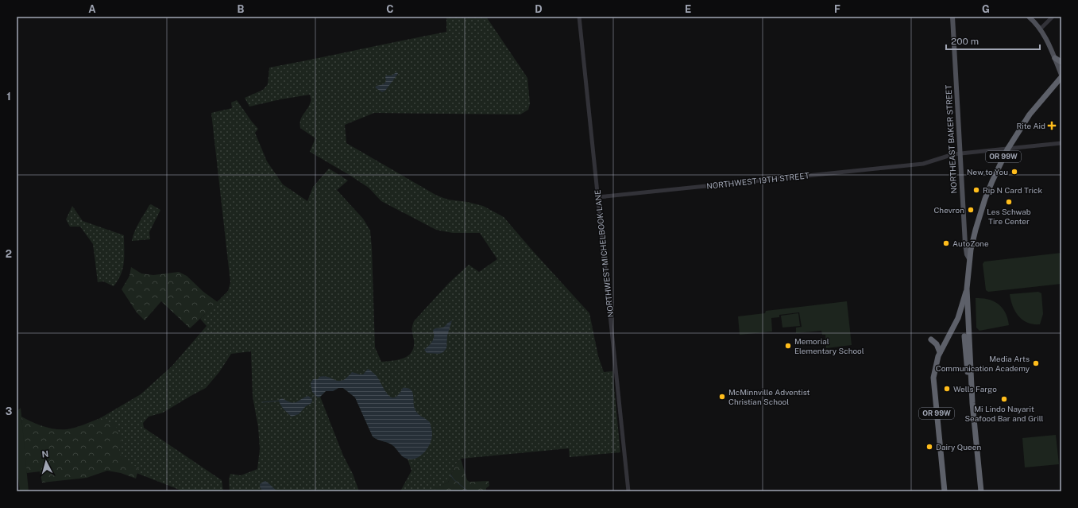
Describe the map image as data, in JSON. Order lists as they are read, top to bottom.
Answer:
{
  "streets": {
    "highway": ["OR 99W"],
    "main road": ["NORTHEAST BAKER STREET"],
    "street": ["NORTHWEST 19TH STREET", "NORTHWEST MICHELBOOK LANE"]
  },
  "crossings": [
    ["NORTHEAST BAKER STREET", "OR 99W"],
    ["NORTHEAST BAKER STREET", "NORTHWEST 19TH STREET"],
    ["OR 99W", "NORTHWEST 19TH STREET"],
    ["NORTHWEST 19TH STREET", "NORTHWEST MICHELBOOK LANE"]
  ],
  "places": {
    "health": ["Rite Aid"],
    "other": [
      "New to You",
      "Rip N Card Trick",
      "Les Schwab Tire Center",
      "Chevron",
      "AutoZone",
      "Memorial Elementary School",
      "Media Arts Communication Academy",
      "Wells Fargo",
      "McMinnville Adventist Christian School",
      "Mi Lindo Nayarit Seafood Bar and Grill",
      "Dairy Queen"
    ]
  },
  "scale_bar": "200 m",
  "north": "top",
  "grid": {
    "columns": [
      "A",
      "B",
      "C",
      "D",
      "E",
      "F",
      "G"
    ],
    "rows": ["1", "2", "3"]
  }
}
